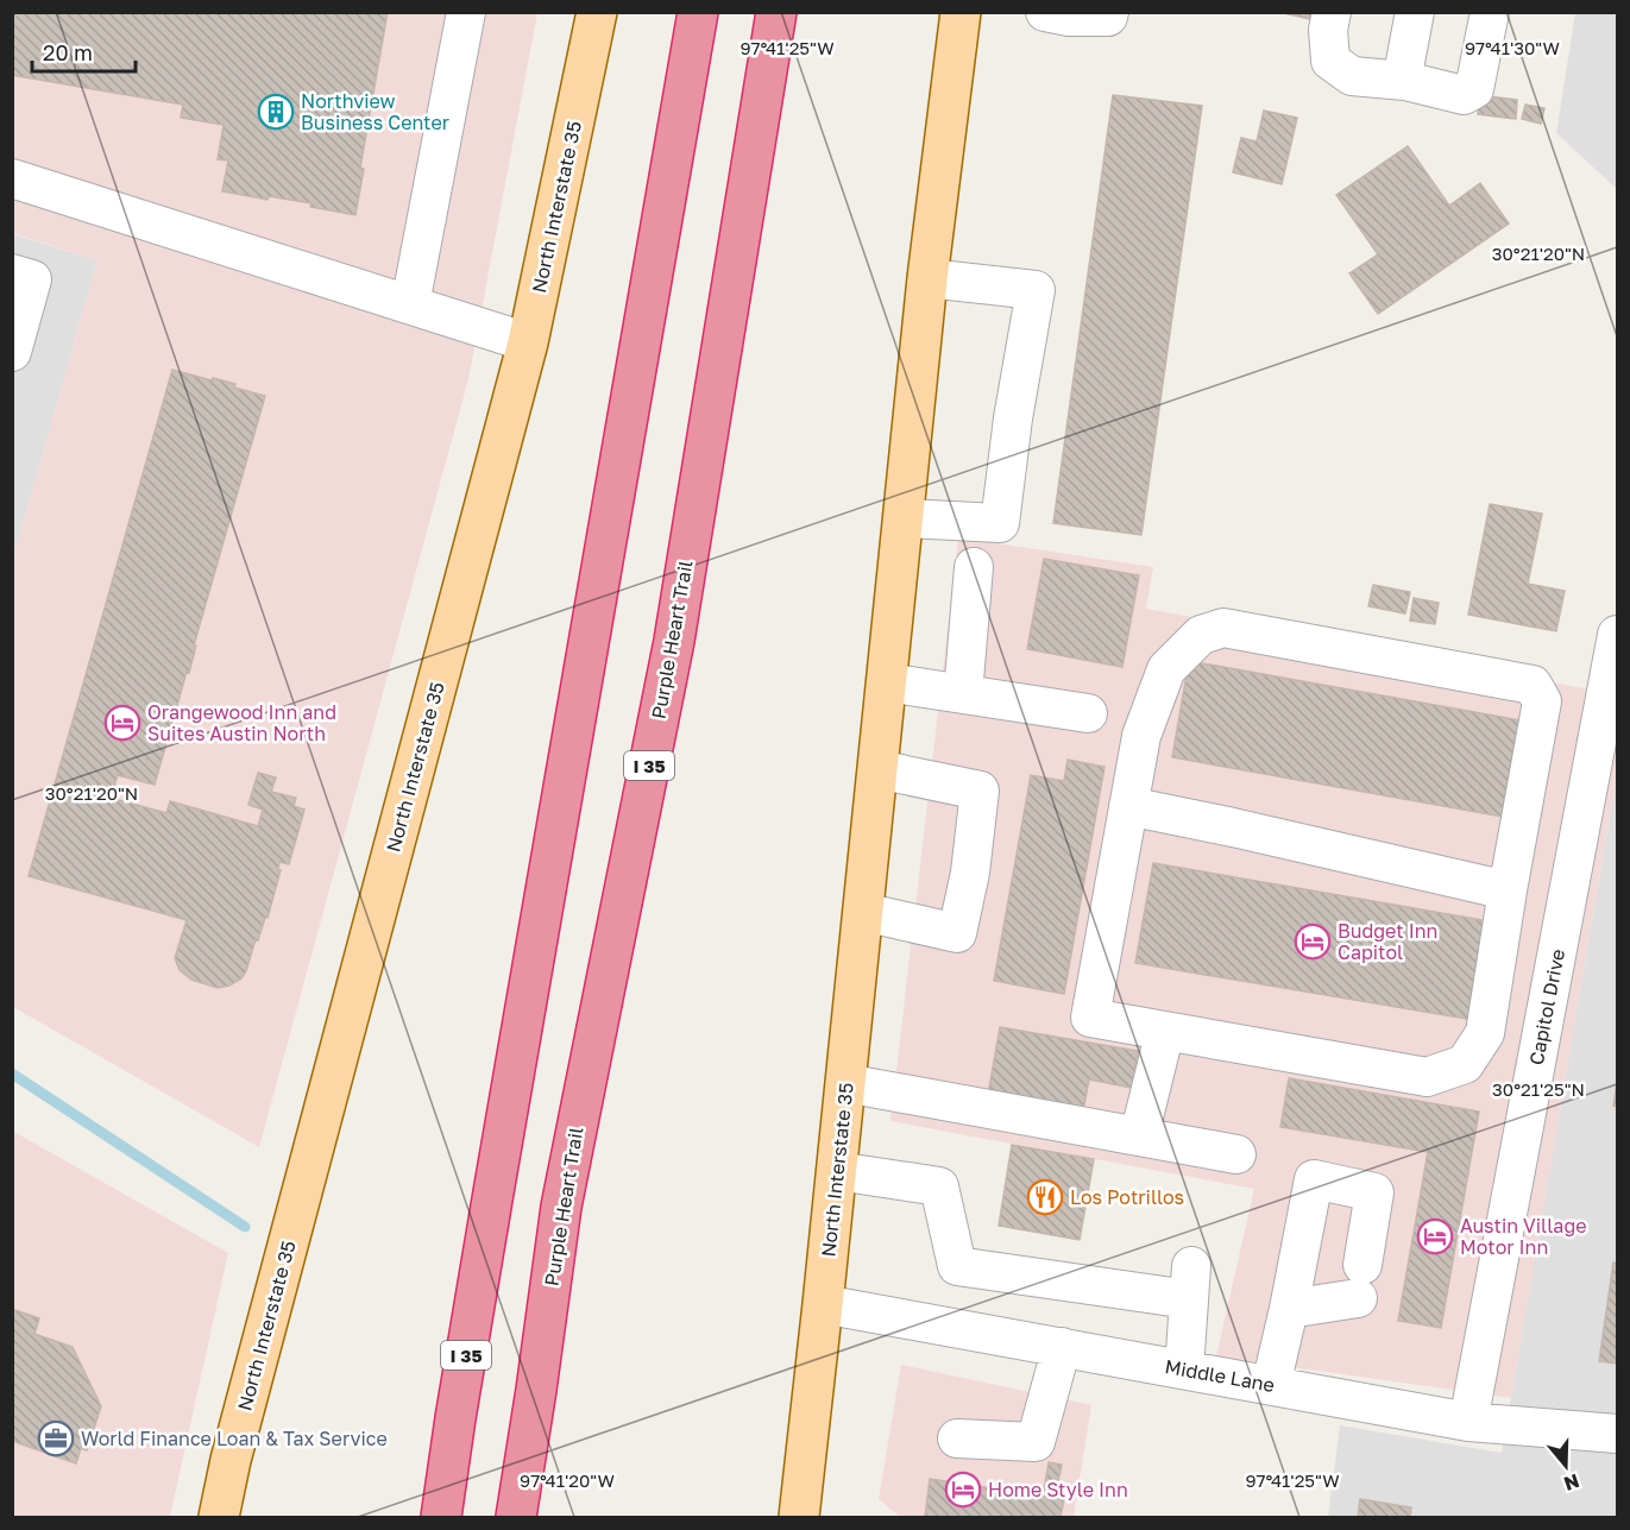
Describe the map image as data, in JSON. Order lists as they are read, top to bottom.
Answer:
{
  "streets": {
    "highway": ["Purple Heart Trail", "I 35"],
    "main road": ["North Interstate 35"],
    "street": ["Capitol Drive", "Middle Lane"]
  },
  "crossings": [
    ["North Interstate 35", "Middle Lane"],
    ["Capitol Drive", "Middle Lane"]
  ],
  "places": {
    "building": ["Northview Business Center"],
    "hotel": [
      "Orangewood Inn and Suites Austin North",
      "Budget Inn Capitol",
      "Austin Village Motor Inn",
      "Home Style Inn"
    ],
    "restaurant": ["Los Potrillos"],
    "office": ["World Finance Loan & Tax Service"]
  },
  "scale_bar": "20 m",
  "north": "bottom",
  "coordinates": [
    "97°41'25\"W",
    "97°41'30\"W",
    "30°21'20\"N",
    "30°21'25\"N",
    "97°41'20\"W"
  ]
}
